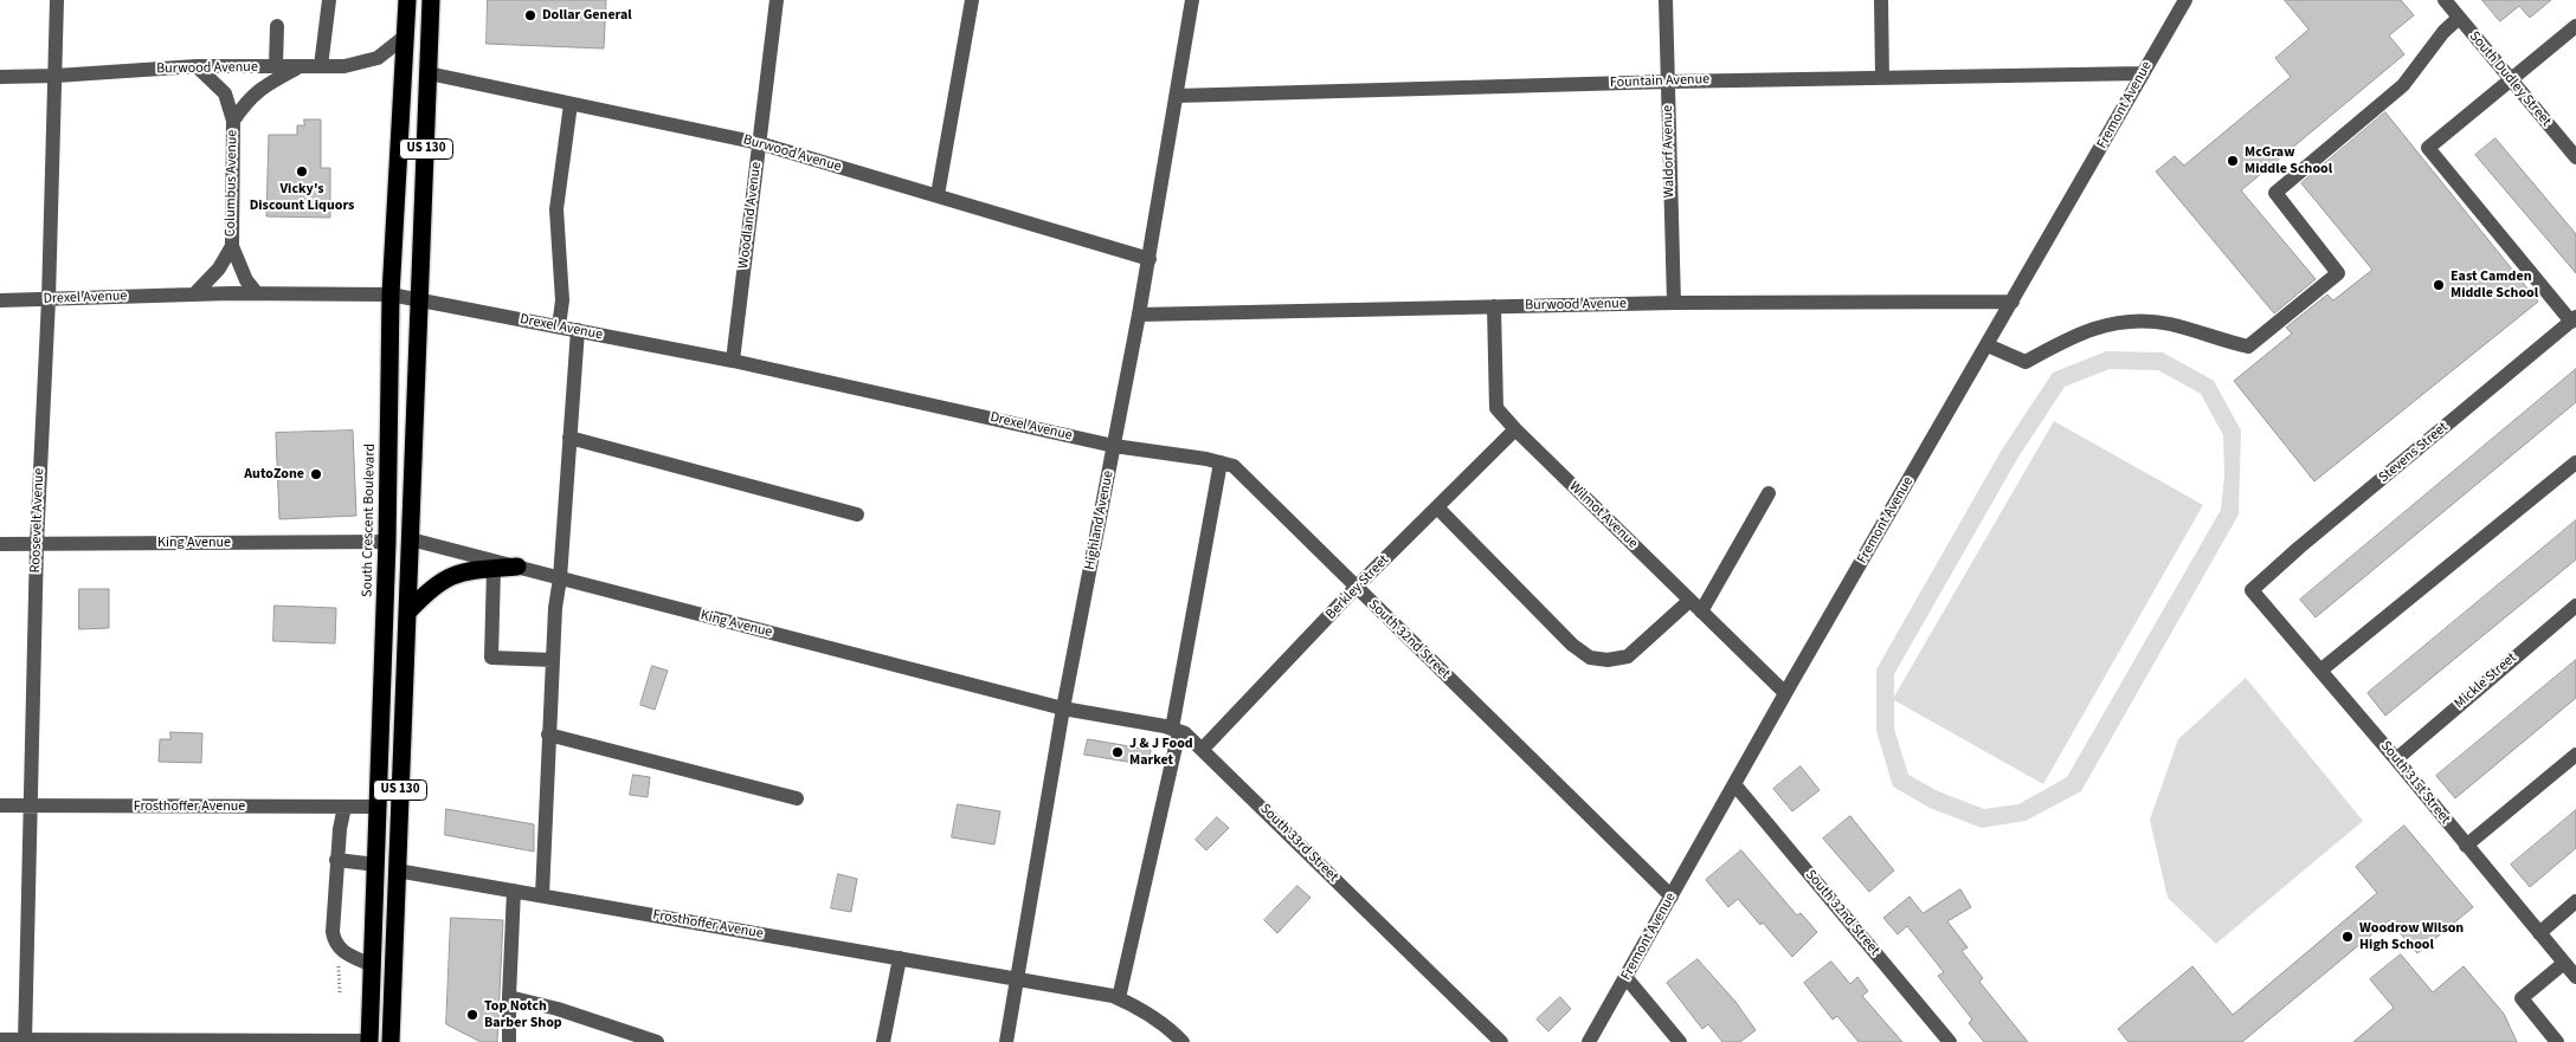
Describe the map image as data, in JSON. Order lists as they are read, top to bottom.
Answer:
{
  "streets": {
    "highway": ["US 130", "South Crescent Boulevard"],
    "street": [
      "Burwood Avenue",
      "South Dudley Street",
      "Fountain Avenue",
      "Fremont Avenue",
      "Waldorf Avenue",
      "Columbus Avenue",
      "Woodland Avenue",
      "Drexel Avenue",
      "Stevens Street",
      "Wilmot Avenue",
      "Roosevelt Avenue",
      "Highland Avenue",
      "King Avenue",
      "Berkley Street",
      "South 32nd Street",
      "Mickle Street",
      "South 31st Street",
      "Frosthoffer Avenue",
      "South 33rd Street"
    ]
  },
  "crossings": [
    ["Burwood Avenue", "Fremont Avenue"],
    ["Burwood Avenue", "US 130"],
    ["Burwood Avenue", "Waldorf Avenue"],
    ["Burwood Avenue", "Woodland Avenue"],
    ["Burwood Avenue", "Wilmot Avenue"],
    ["Burwood Avenue", "Roosevelt Avenue"],
    ["Burwood Avenue", "South Crescent Boulevard"],
    ["Burwood Avenue", "Highland Avenue"],
    ["Fountain Avenue", "Fremont Avenue"],
    ["Fountain Avenue", "Waldorf Avenue"],
    ["Fountain Avenue", "Highland Avenue"],
    ["Fremont Avenue", "Wilmot Avenue"],
    ["Fremont Avenue", "South 32nd Street"],
    ["US 130", "Drexel Avenue"],
    ["US 130", "King Avenue"],
    ["US 130", "Frosthoffer Avenue"],
    ["Columbus Avenue", "Drexel Avenue"],
    ["Woodland Avenue", "Drexel Avenue"],
    ["Drexel Avenue", "Roosevelt Avenue"],
    ["Drexel Avenue", "South Crescent Boulevard"],
    ["Drexel Avenue", "Highland Avenue"],
    ["Drexel Avenue", "South 32nd Street"],
    ["Stevens Street", "South 31st Street"],
    ["Wilmot Avenue", "Berkley Street"],
    ["Roosevelt Avenue", "King Avenue"],
    ["Roosevelt Avenue", "Frosthoffer Avenue"],
    ["South Crescent Boulevard", "King Avenue"],
    ["South Crescent Boulevard", "Frosthoffer Avenue"],
    ["Highland Avenue", "King Avenue"],
    ["Highland Avenue", "South 32nd Street"],
    ["Highland Avenue", "Frosthoffer Avenue"],
    ["Highland Avenue", "South 33rd Street"],
    ["King Avenue", "South 33rd Street"],
    ["Berkley Street", "South 32nd Street"],
    ["Berkley Street", "South 33rd Street"],
    ["Mickle Street", "South 31st Street"]
  ],
  "places": [
    "Dollar General",
    "McGraw Middle School",
    "Vicky's Discount Liquors",
    "East Camden Middle School",
    "AutoZone",
    "J & J Food Market",
    "Woodrow Wilson High School",
    "Top Notch Barber Shop"
  ]
}
